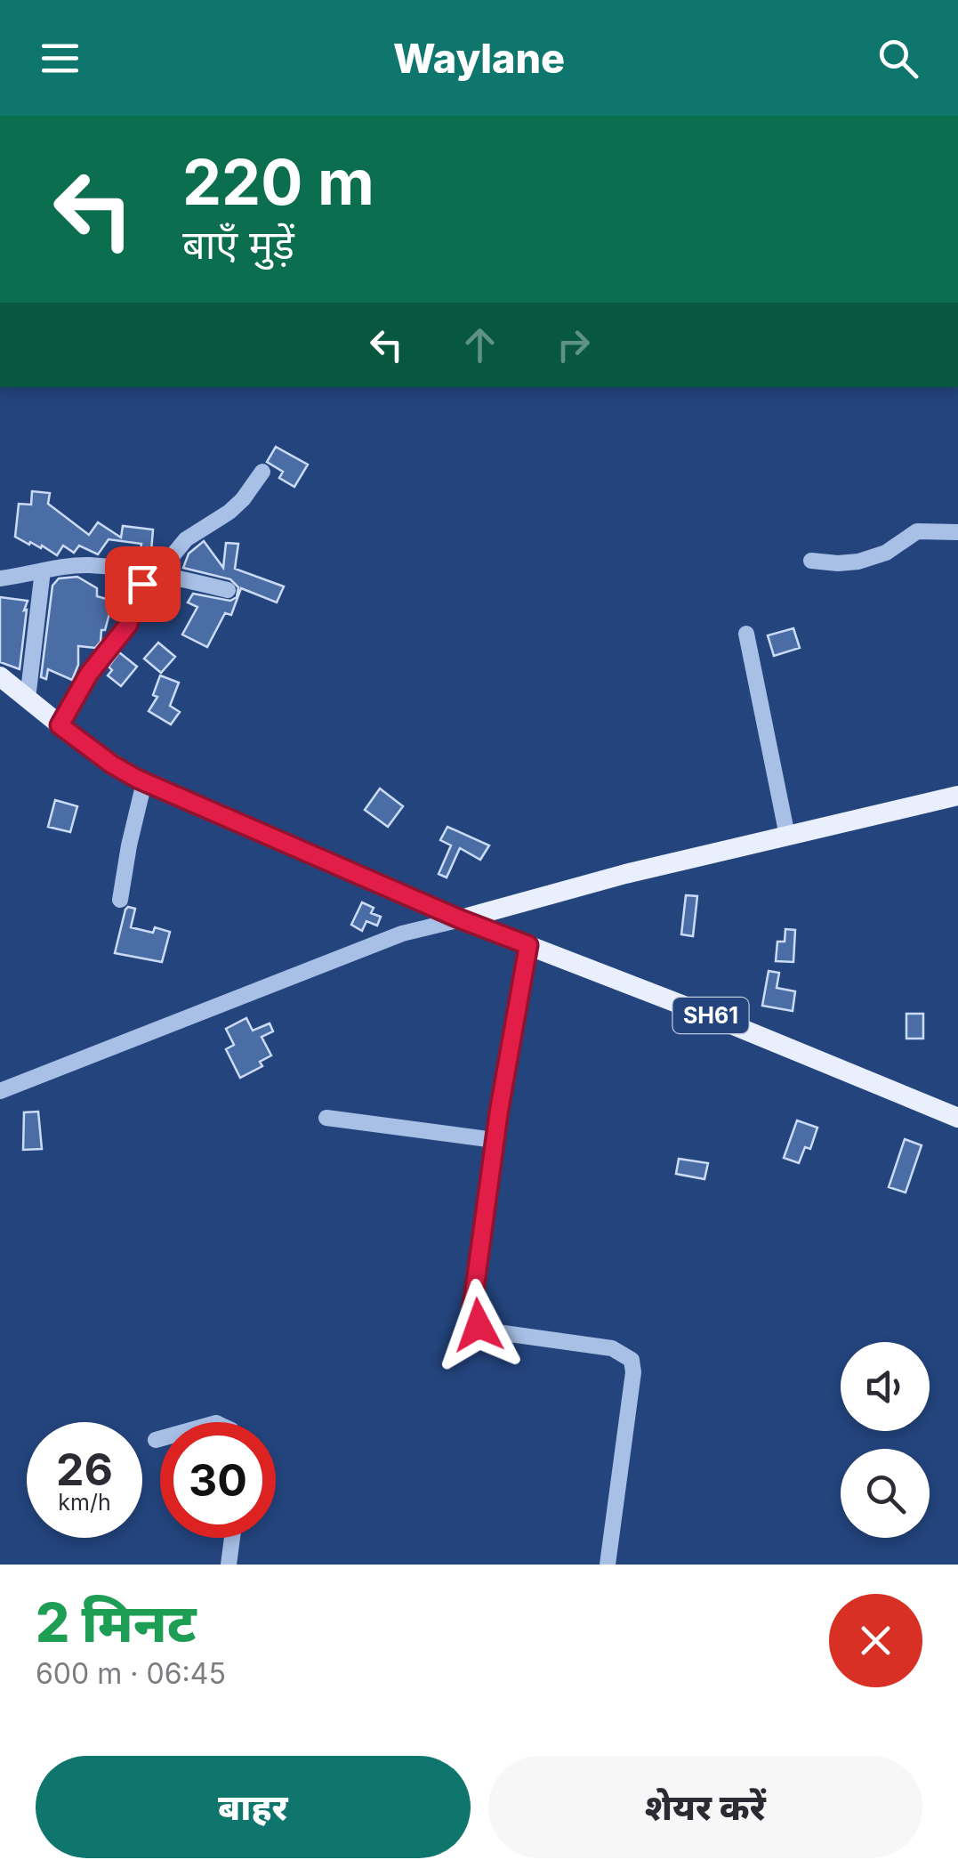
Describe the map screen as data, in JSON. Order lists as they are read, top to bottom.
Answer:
{
  "streets": {
    "main road": ["SH61"]
  },
  "page": {
    "header": "Waylane",
    "turn": ["220 m", "बाएँ मुड़ें"],
    "speed": "26 km/h",
    "limit": "30",
    "heading": ["2 मिनट", "600 m · 06:45"],
    "buttons": ["बाहर", "शेयर करें"]
  }
}
